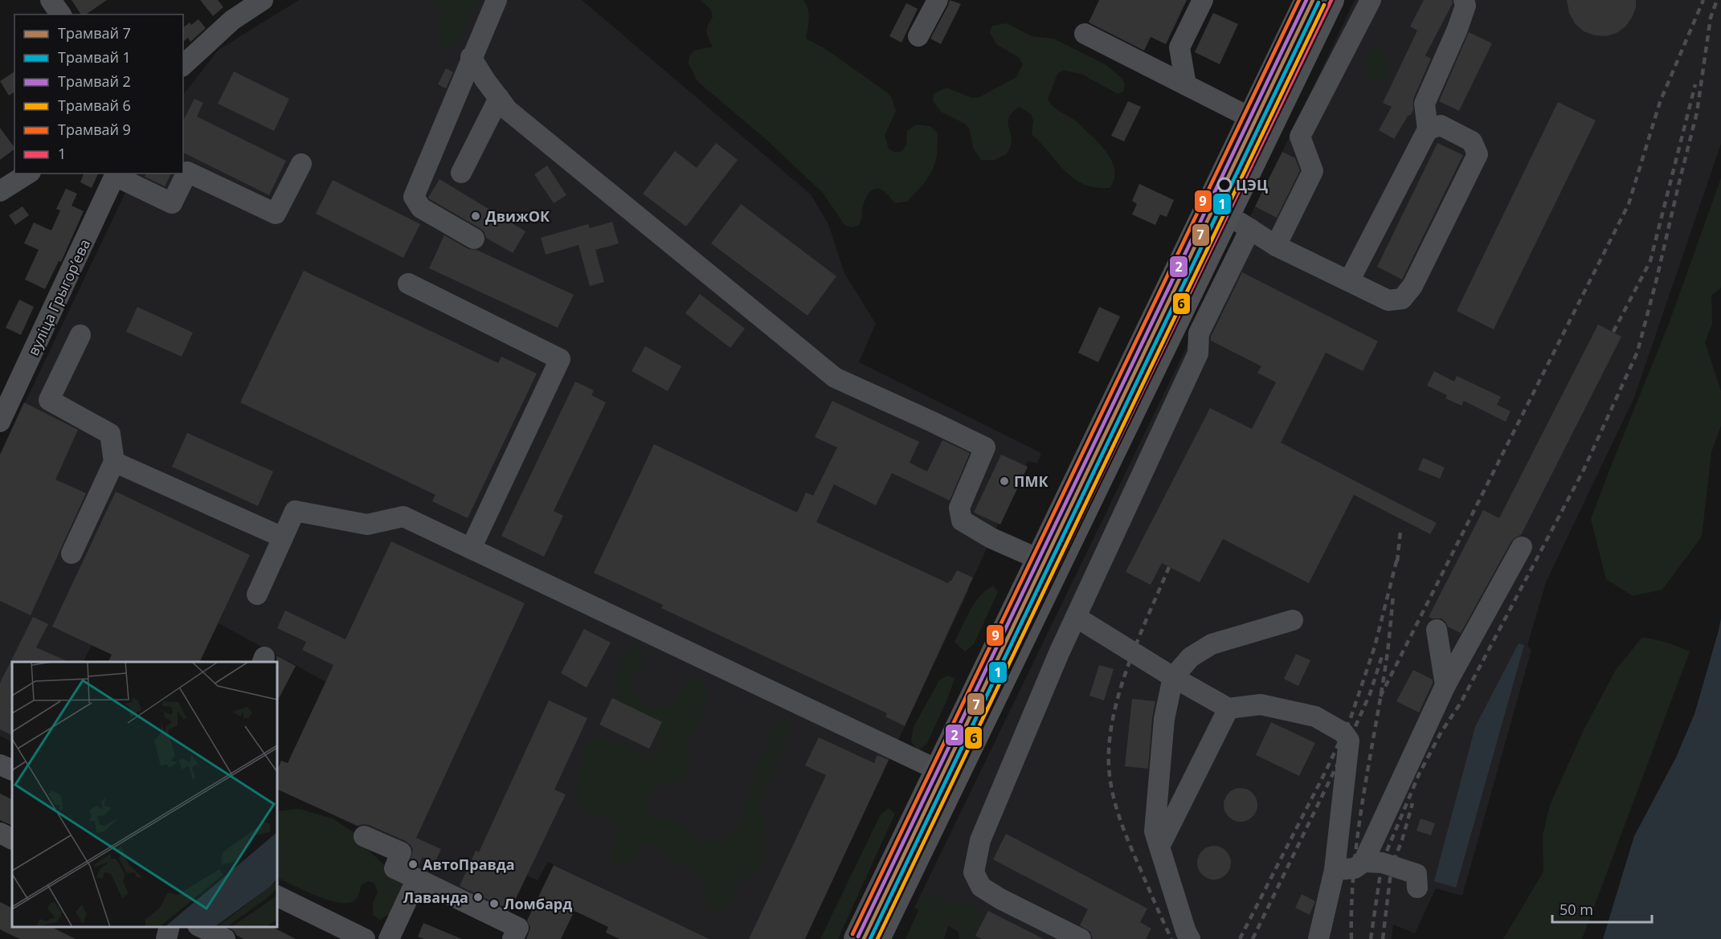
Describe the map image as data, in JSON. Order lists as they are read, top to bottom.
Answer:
{
  "streets": {
    "street": ["вуліца Грыгорʼева"]
  },
  "places": [
    "ЦЭЦ",
    "ДвижОК",
    "ПМК",
    "АвтоПравда",
    "Лаванда",
    "Ломбард"
  ],
  "lines": [
    "tram line 7",
    "tram line 2",
    "tram line 9",
    "transit line 1",
    "tram line 1",
    "tram line 6"
  ],
  "legend": [
    "Трамвай 7",
    "Трамвай 1",
    "Трамвай 2",
    "Трамвай 6",
    "Трамвай 9",
    "1"
  ],
  "scale_bar": "50 m"
}
